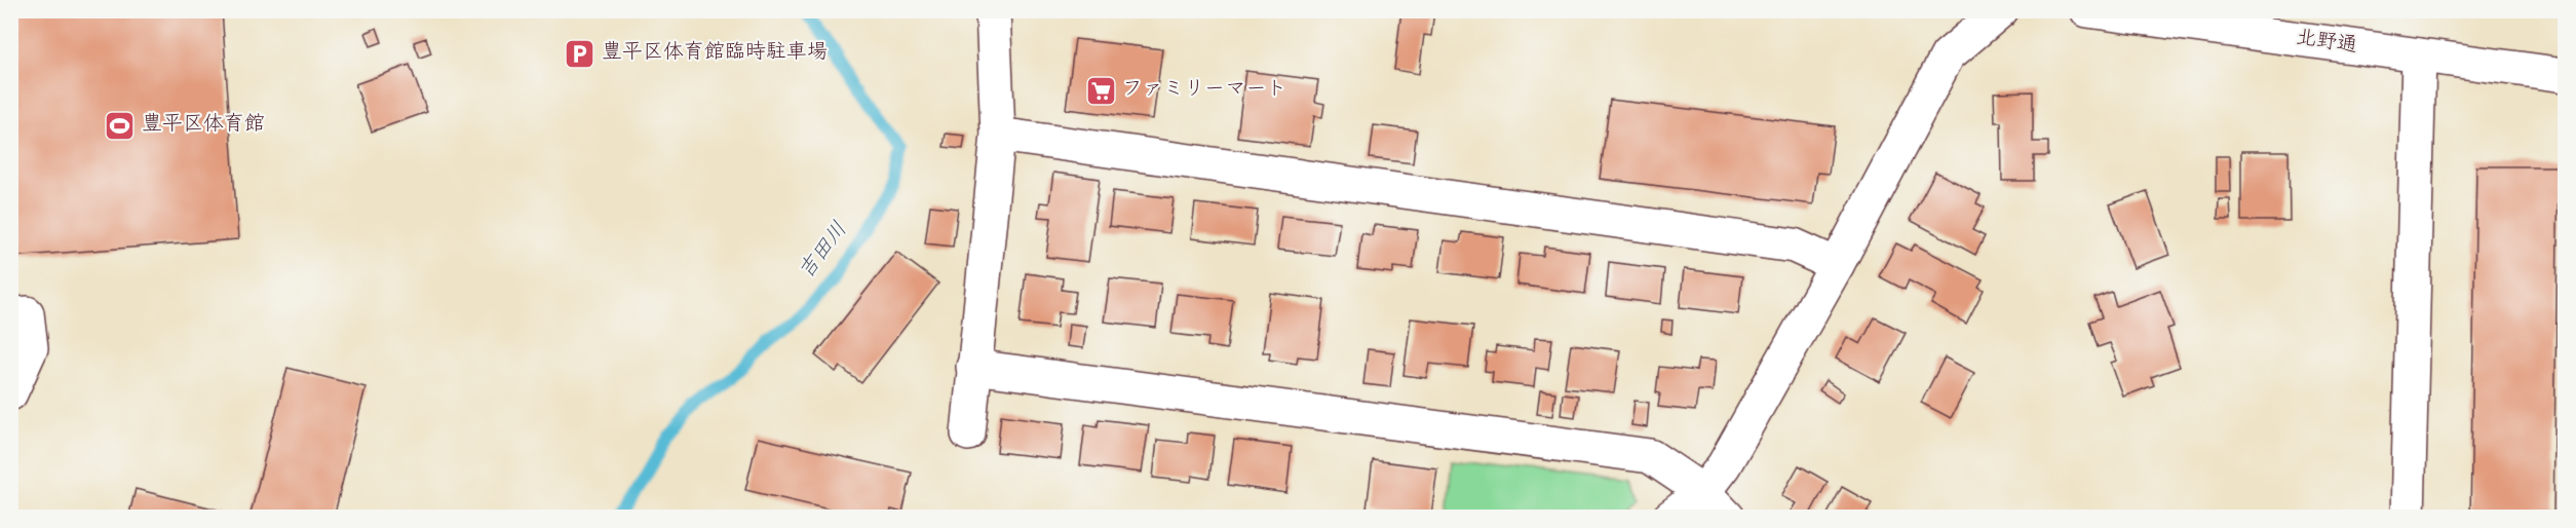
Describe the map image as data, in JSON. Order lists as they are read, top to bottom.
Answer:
{
  "streets": {
    "street": ["北野通"]
  },
  "water": ["吉田川"],
  "places": {
    "parking": ["豊平区体育館臨時駐車場"],
    "supermarket": ["ファミリーマート"],
    "sports": ["豊平区体育館"]
  }
}
